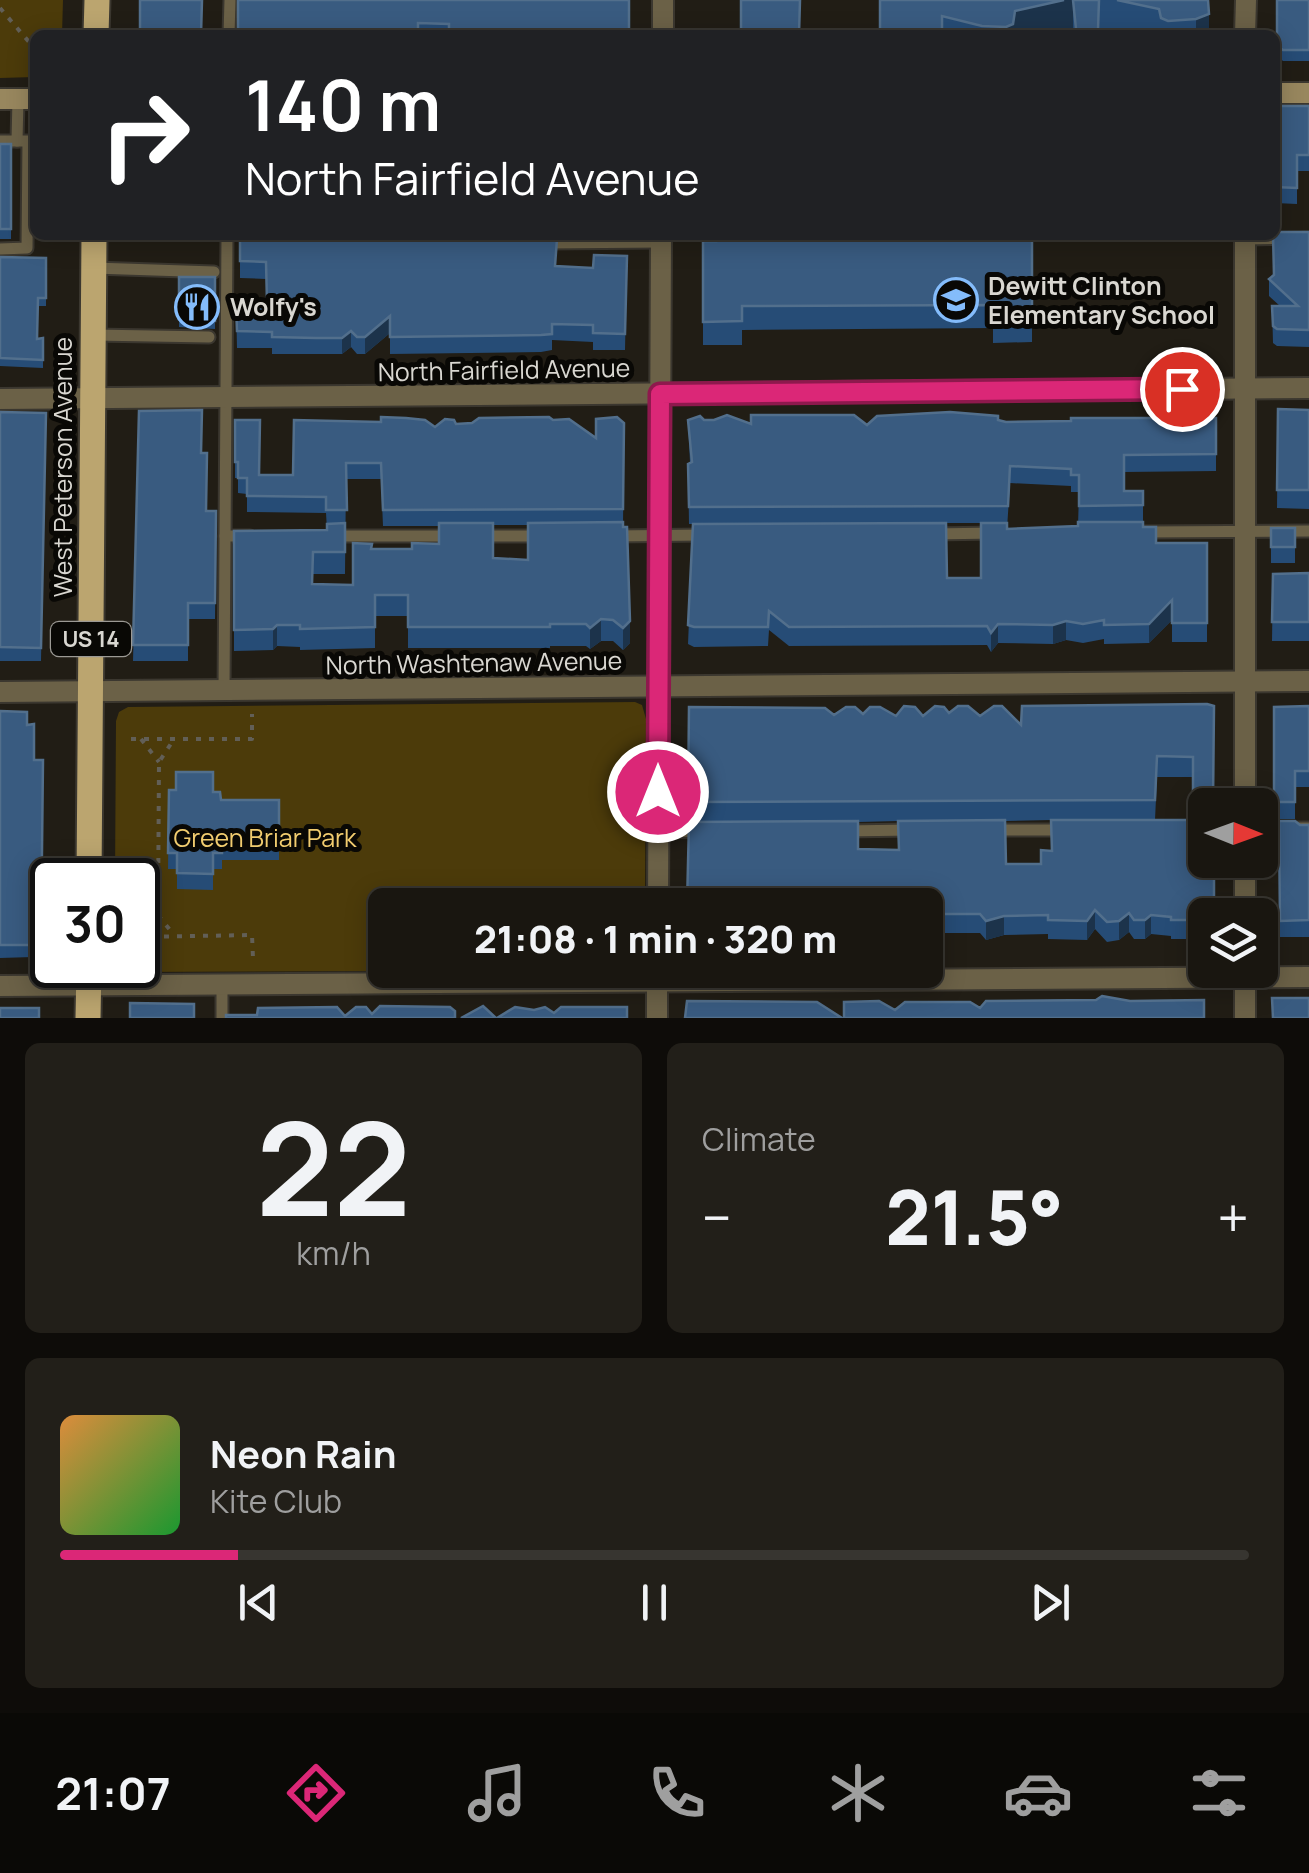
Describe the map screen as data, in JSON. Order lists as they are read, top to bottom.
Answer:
{
  "streets": {
    "main road": ["West Peterson Avenue", "US 14"],
    "street": ["North Fairfield Avenue", "North Washtenaw Avenue"]
  },
  "crossings": [
    ["North Fairfield Avenue", "West Peterson Avenue"],
    ["West Peterson Avenue", "North Washtenaw Avenue"]
  ],
  "parks": ["Green Briar Park"],
  "places": {
    "school or university": ["Dewitt Clinton Elementary School"],
    "restaurant": ["Wolfy's"]
  },
  "north": "right",
  "page": {
    "turn": ["140 m", "North Fairfield Avenue"],
    "limit": "30",
    "trip": "21:08 · 1 min · 320 m",
    "tile": [
      ["22", "km/h"],
      "Climate"
    ],
    "heat": ["−", "21.5°", "+"],
    "song": ["Neon Rain", "Kite Club"],
    "tabs": "21:07"
  }
}
